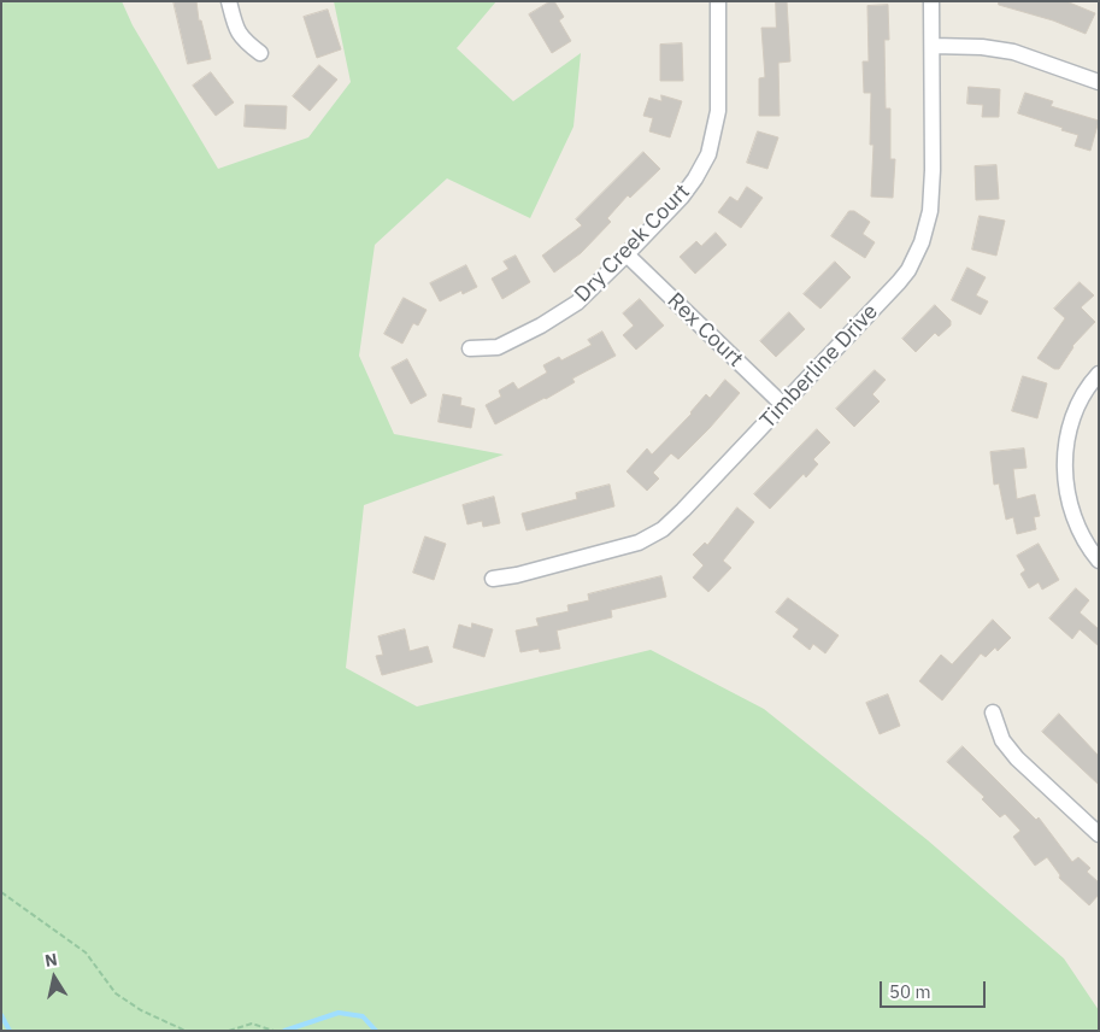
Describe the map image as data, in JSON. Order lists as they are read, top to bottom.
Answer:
{
  "streets": {
    "street": ["Dry Creek Court", "Rex Court", "Timberline Drive"]
  },
  "crossings": [
    ["Dry Creek Court", "Rex Court"],
    ["Rex Court", "Timberline Drive"]
  ],
  "scale_bar": "50 m",
  "north": "top"
}
